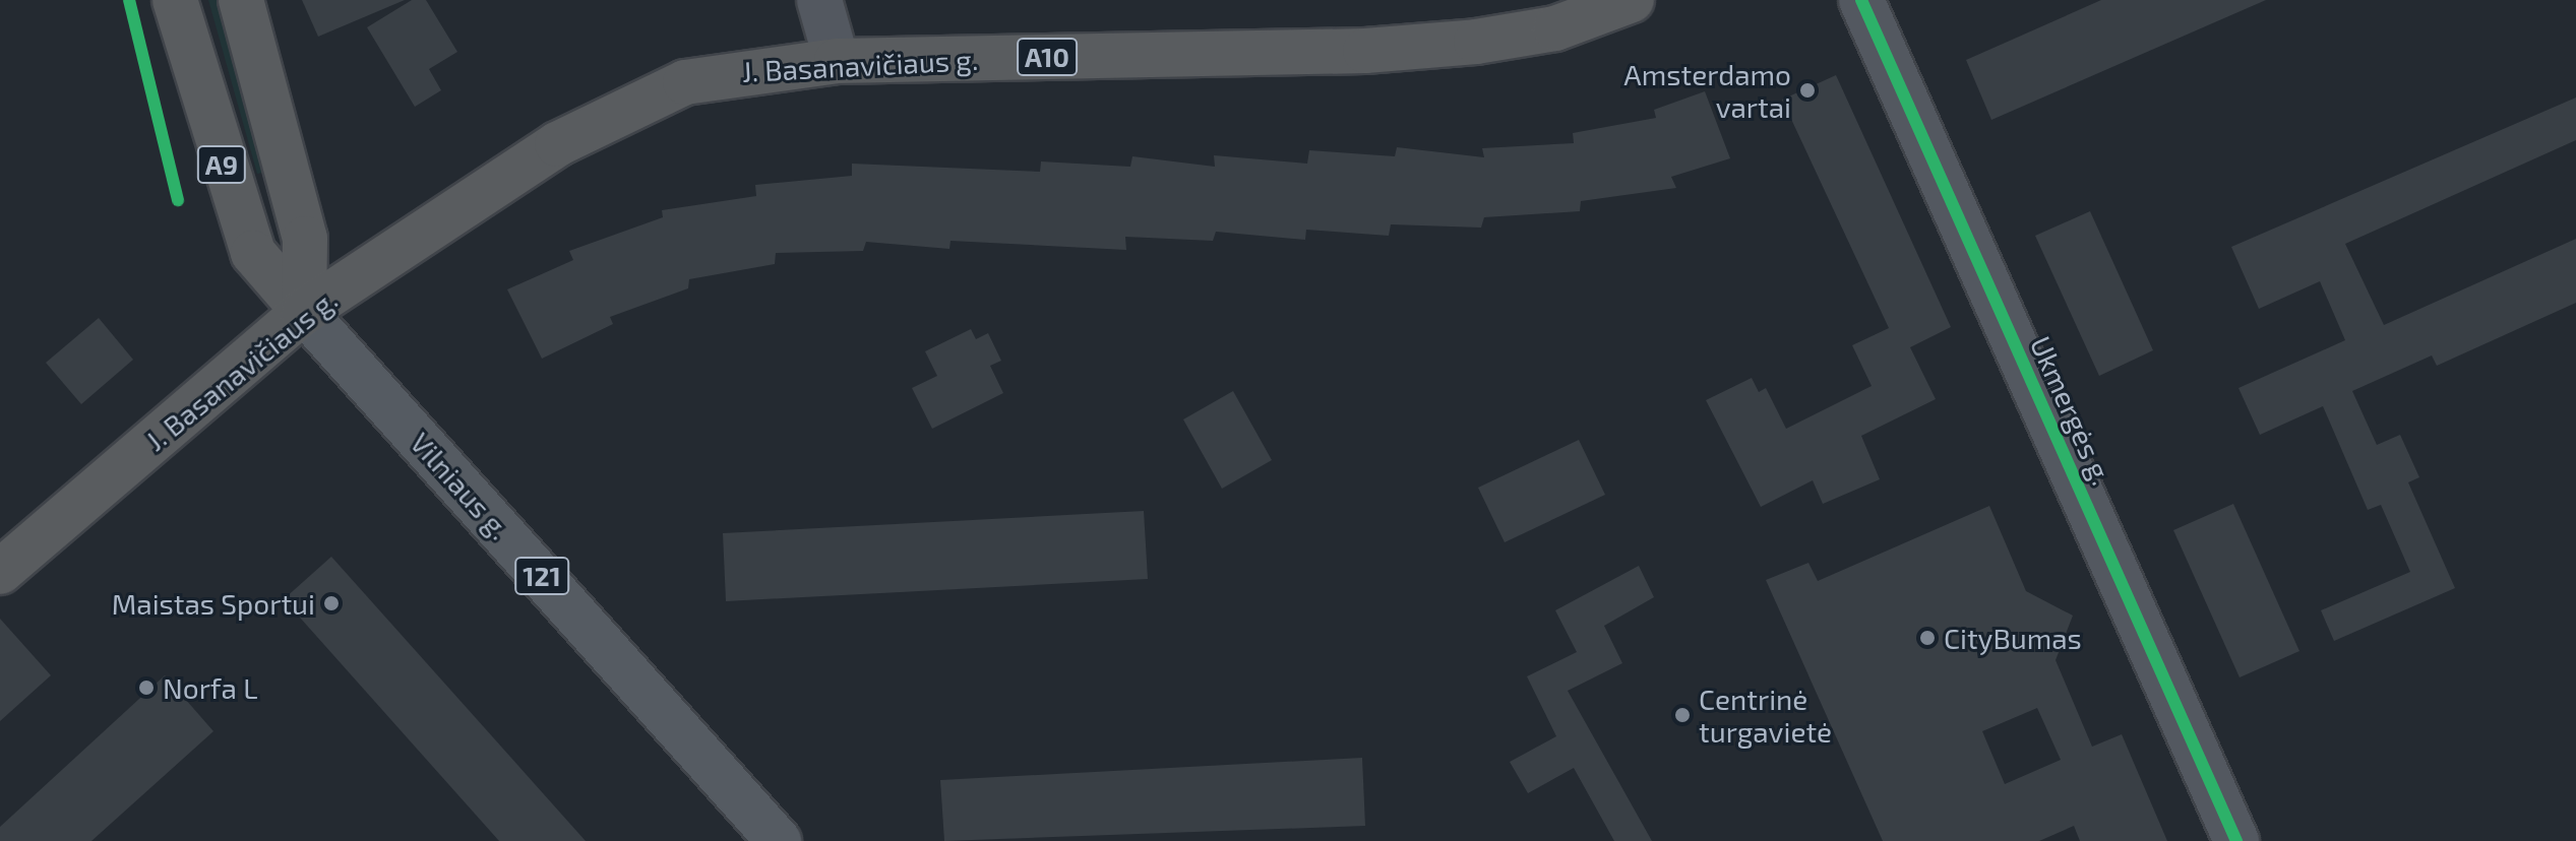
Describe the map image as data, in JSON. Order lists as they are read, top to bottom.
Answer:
{
  "streets": {
    "highway": [
      "A10",
      "J. Basanavičiaus g.",
      "A9",
      "Vilniaus g."
    ],
    "main road": ["121"],
    "street": ["Ukmergės g."]
  },
  "crossings": [
    ["J. Basanavičiaus g.", "A9"],
    ["J. Basanavičiaus g.", "Vilniaus g."],
    ["A9", "Vilniaus g."]
  ],
  "places": [
    "Amsterdamo vartai",
    "Maistas Sportui",
    "CityBumas",
    "Norfa L",
    "Centrinė turgavietė"
  ]
}
